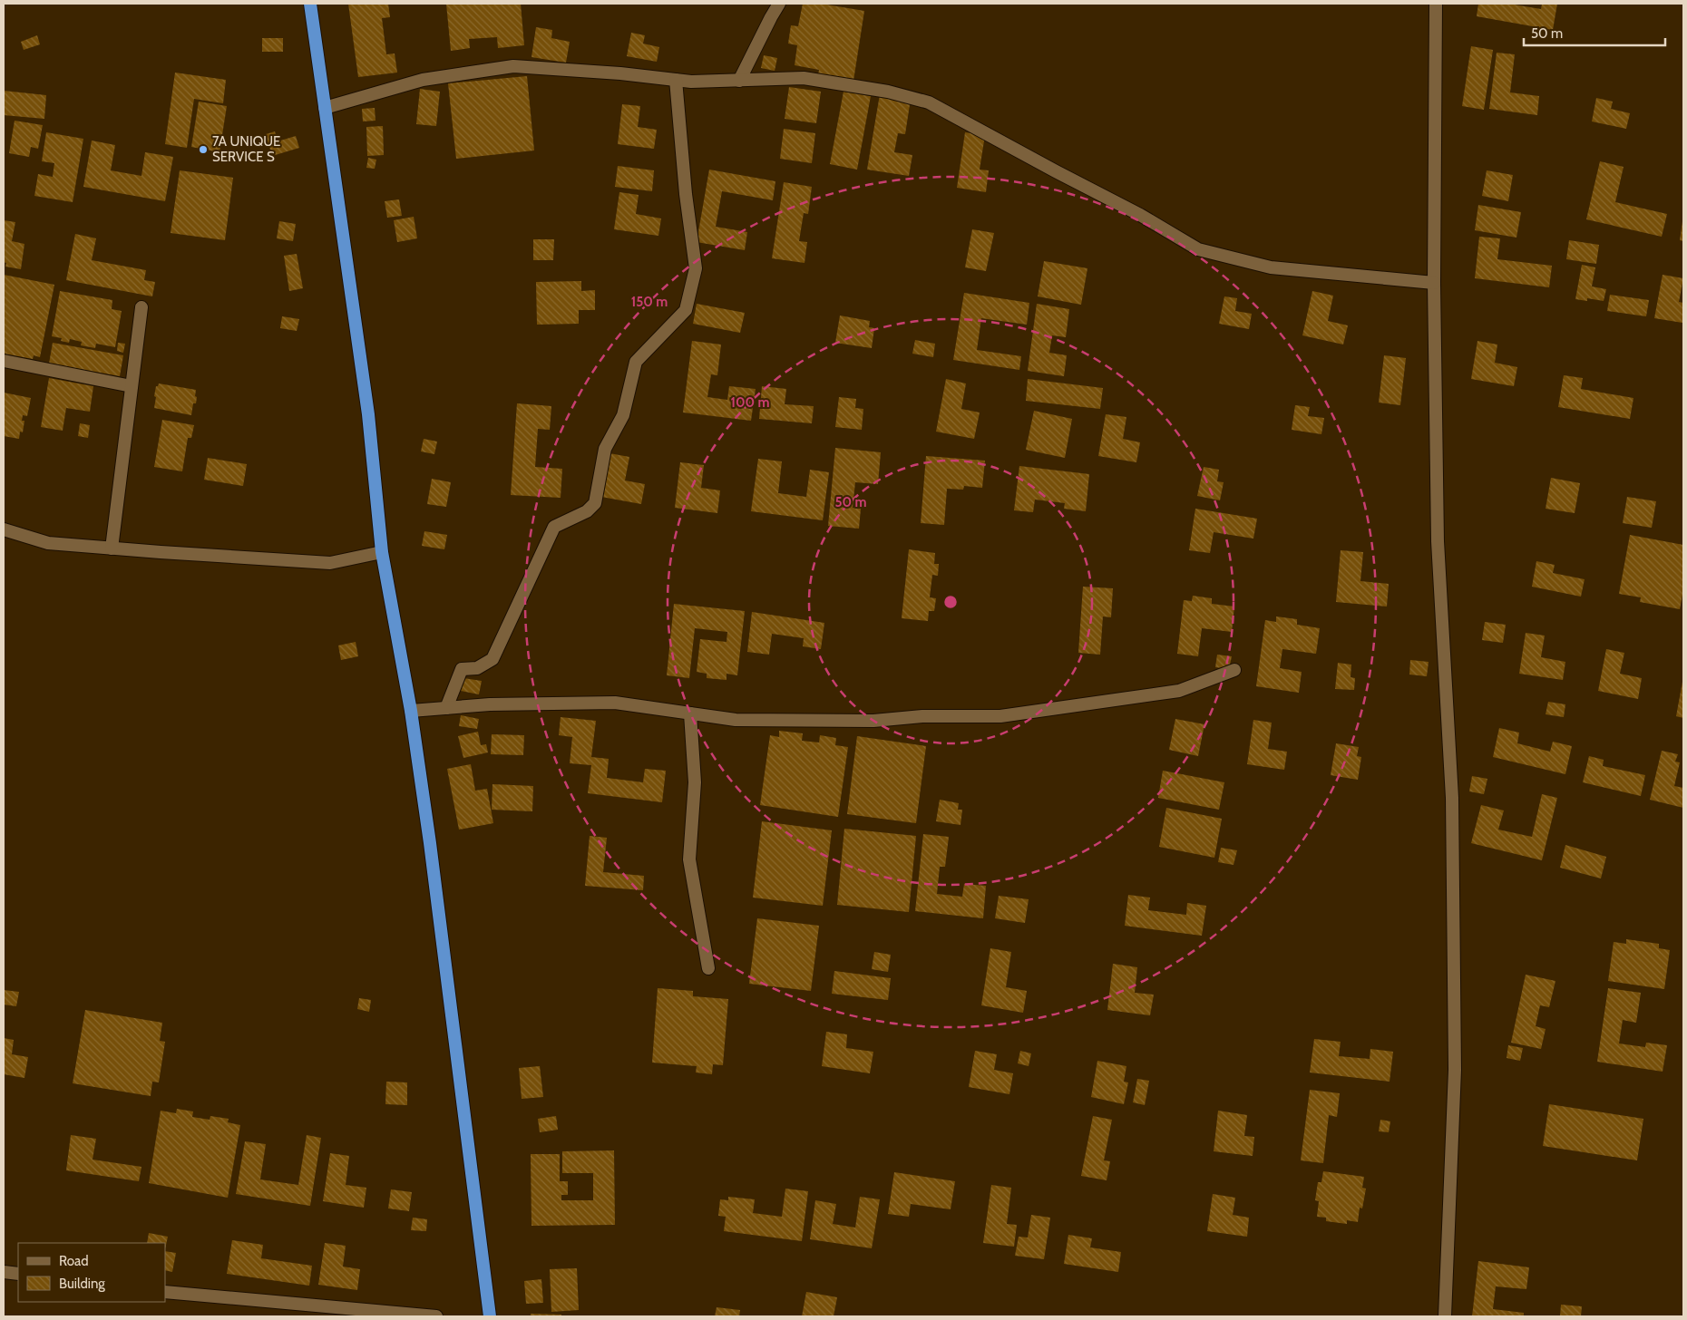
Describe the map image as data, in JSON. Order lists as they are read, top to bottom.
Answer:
{
  "places": ["7A UNIQUE SERVICE S"],
  "legend": ["Road", "Building"],
  "scale_bar": "50 m",
  "rings": ["150 m", "100 m", "50 m"]
}
